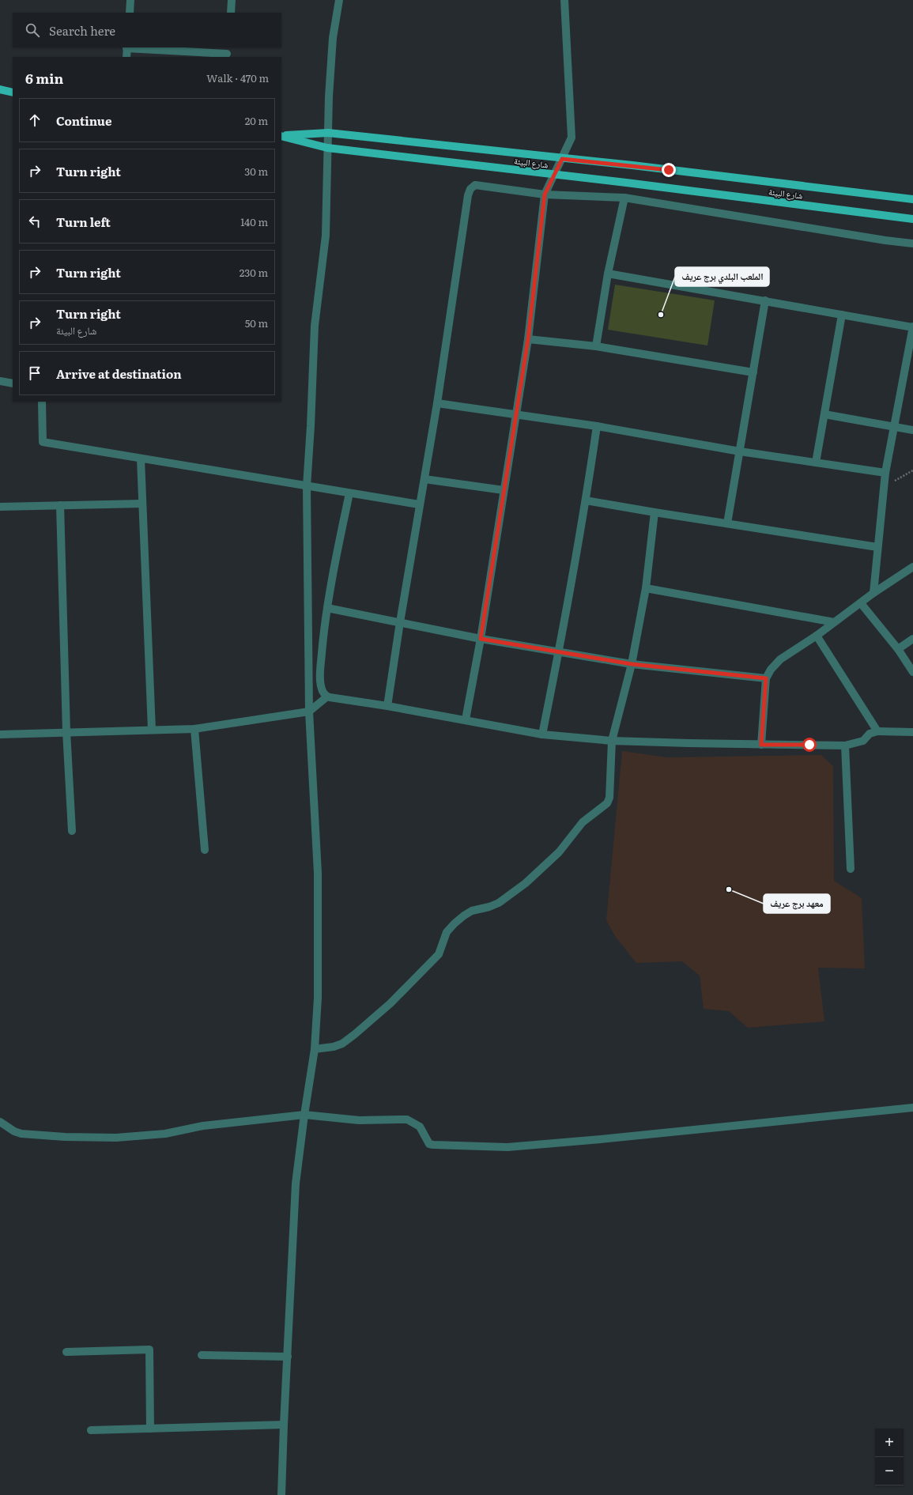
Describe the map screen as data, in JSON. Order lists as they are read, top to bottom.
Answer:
{
  "streets": {
    "main road": ["شارع البيئة"]
  },
  "places": ["الملعب البلدي برج عريف", "معهد برج عريف"],
  "page": {
    "search": "Search here",
    "heading": ["6 min", "Walk · 470 m"],
    "list": [
      ["Continue", "20 m"],
      ["Turn right", "30 m"],
      ["Turn left", "140 m"],
      ["Turn right", "230 m"],
      ["Turn right", "شارع البيئة", "50 m"],
      "Arrive at destination"
    ],
    "map_buttons": ["+", "−"]
  }
}
